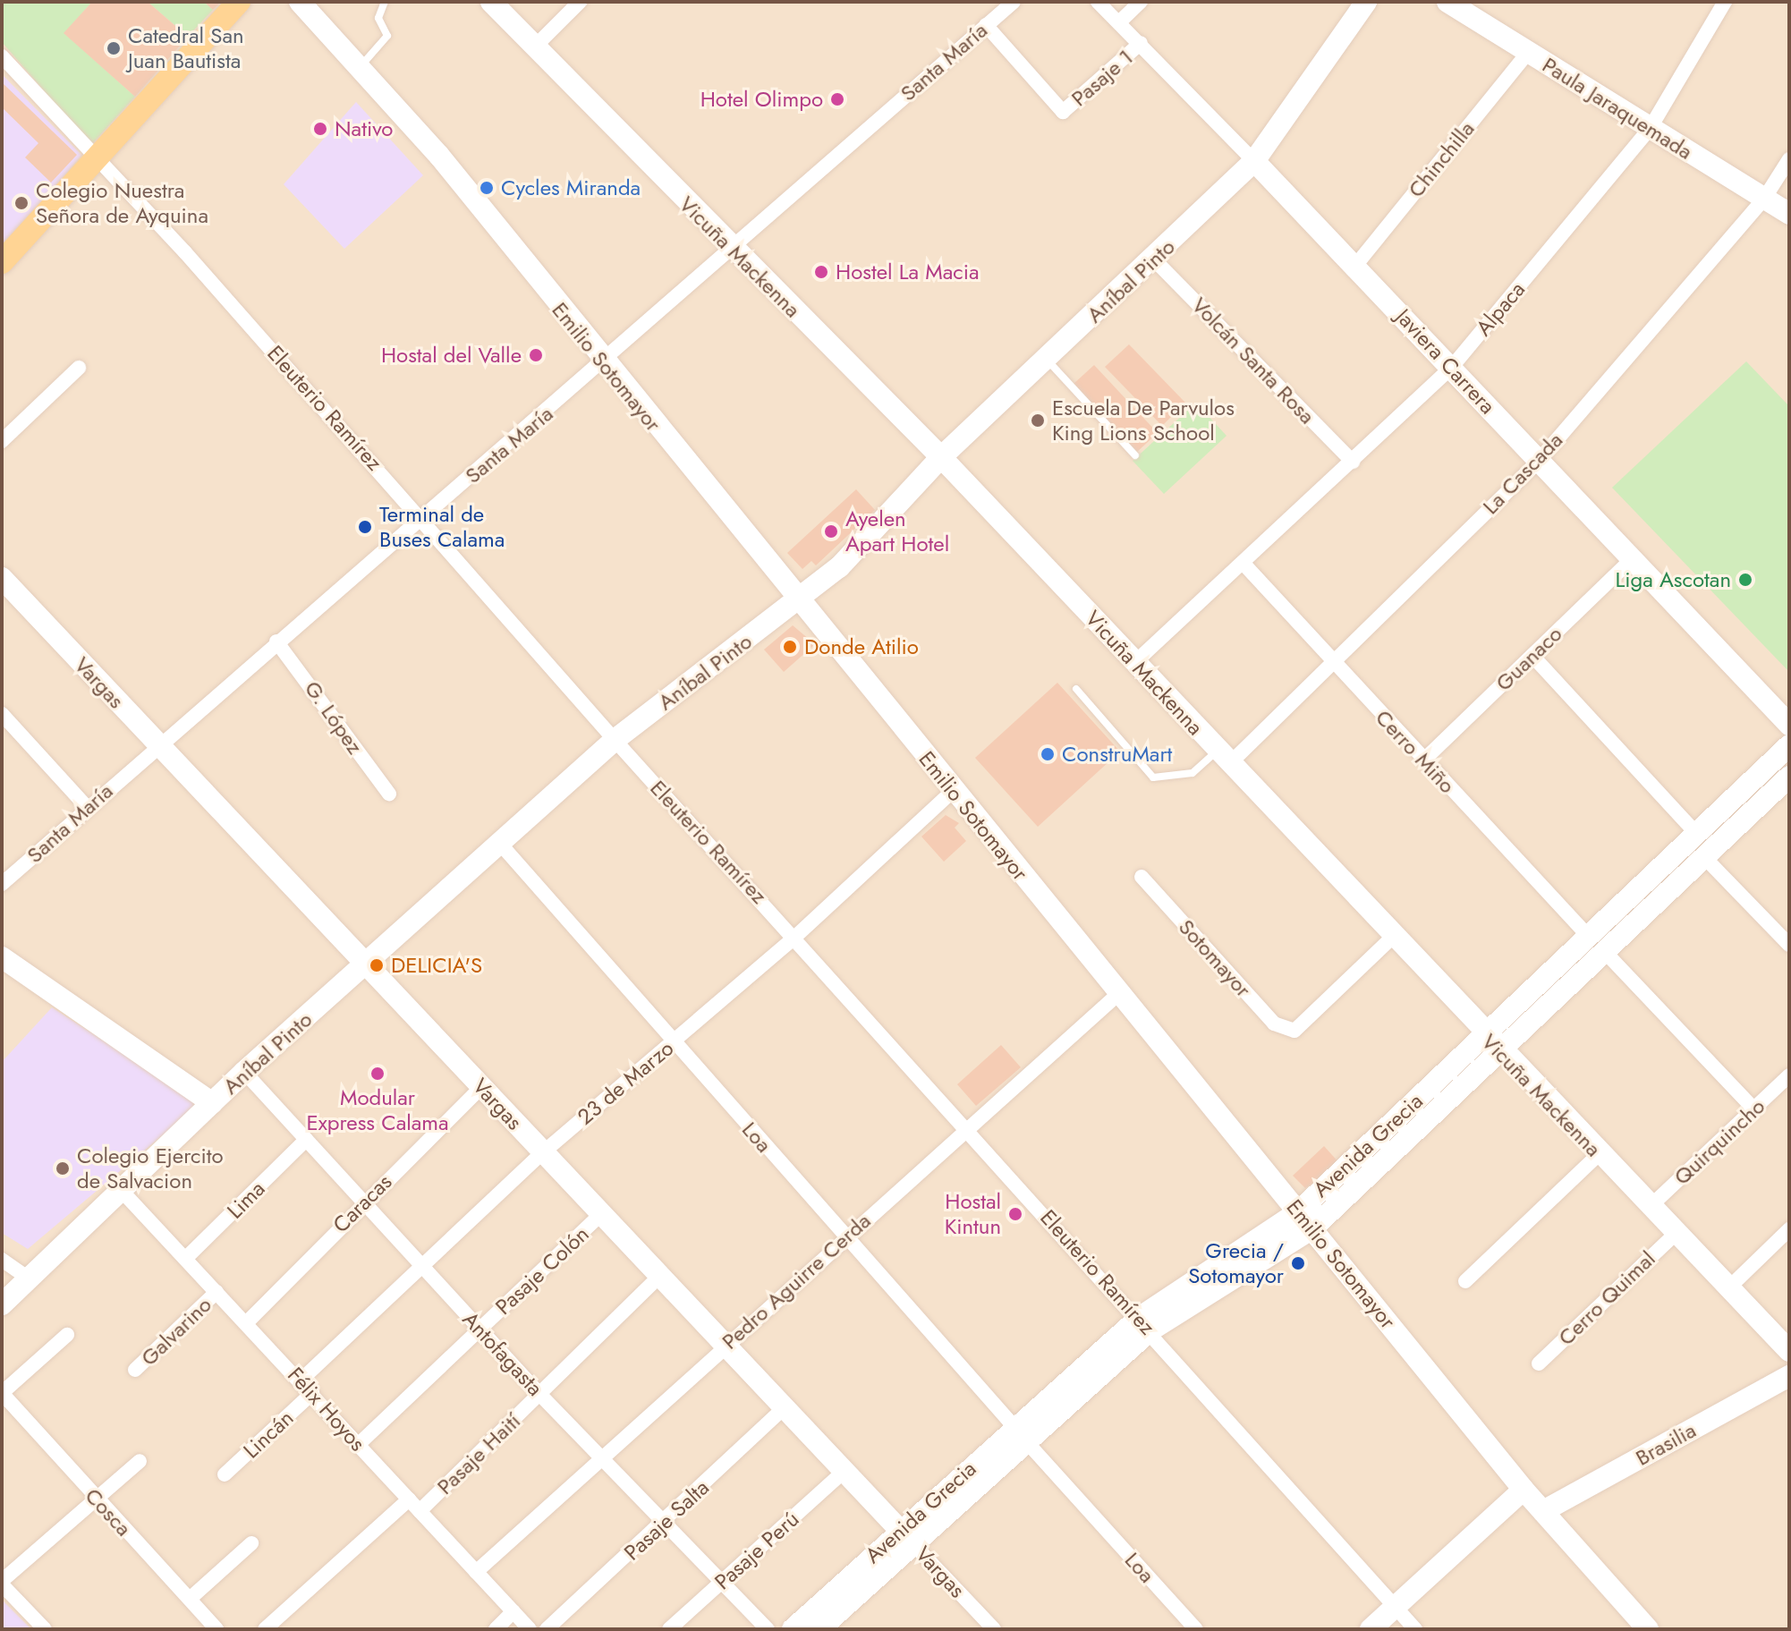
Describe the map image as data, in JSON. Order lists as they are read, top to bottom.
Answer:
{
  "streets": {
    "street": [
      "Santa María",
      "Pasaje 1",
      "Paula Jaraquemada",
      "Chinchilla",
      "Vicuña Mackenna",
      "Aníbal Pinto",
      "Alpaca",
      "Volcán Santa Rosa",
      "Javiera Carrera",
      "Emilio Sotomayor",
      "Eleuterio Ramírez",
      "La Cascada",
      "Guanaco",
      "Vargas",
      "G. López",
      "Cerro Miño",
      "Sotomayor",
      "23 de Marzo",
      "Loa",
      "Quirquincho",
      "Avenida Grecia",
      "Lima",
      "Caracas",
      "Pasaje Colón",
      "Pedro Aguirre Cerda",
      "Cerro Quimal",
      "Galvarino",
      "Antofagasta",
      "Félix Hoyos",
      "Lincán",
      "Brasilia",
      "Pasaje Haití",
      "Cosca",
      "Pasaje Salta",
      "Pasaje Perú"
    ]
  },
  "crossings": [
    ["Santa María", "Pasaje 1"],
    ["Santa María", "Vicuña Mackenna"],
    ["Santa María", "Emilio Sotomayor"],
    ["Santa María", "Eleuterio Ramírez"],
    ["Santa María", "Vargas"],
    ["Santa María", "G. López"],
    ["Pasaje 1", "Javiera Carrera"],
    ["Paula Jaraquemada", "Chinchilla"],
    ["Paula Jaraquemada", "Alpaca"],
    ["Paula Jaraquemada", "La Cascada"],
    ["Chinchilla", "Javiera Carrera"],
    ["Vicuña Mackenna", "Aníbal Pinto"],
    ["Vicuña Mackenna", "Alpaca"],
    ["Vicuña Mackenna", "La Cascada"],
    ["Vicuña Mackenna", "Sotomayor"],
    ["Vicuña Mackenna", "Quirquincho"],
    ["Vicuña Mackenna", "Avenida Grecia"],
    ["Vicuña Mackenna", "Cerro Quimal"],
    ["Aníbal Pinto", "Volcán Santa Rosa"],
    ["Aníbal Pinto", "Javiera Carrera"],
    ["Aníbal Pinto", "Emilio Sotomayor"],
    ["Aníbal Pinto", "Eleuterio Ramírez"],
    ["Aníbal Pinto", "Vargas"],
    ["Aníbal Pinto", "Loa"],
    ["Aníbal Pinto", "Antofagasta"],
    ["Aníbal Pinto", "Félix Hoyos"],
    ["Alpaca", "Volcán Santa Rosa"],
    ["Alpaca", "Javiera Carrera"],
    ["Alpaca", "Cerro Miño"],
    ["Javiera Carrera", "La Cascada"],
    ["Javiera Carrera", "Guanaco"],
    ["Emilio Sotomayor", "23 de Marzo"],
    ["Emilio Sotomayor", "Avenida Grecia"],
    ["Emilio Sotomayor", "Pedro Aguirre Cerda"],
    ["Emilio Sotomayor", "Brasilia"],
    ["Eleuterio Ramírez", "23 de Marzo"],
    ["Eleuterio Ramírez", "Avenida Grecia"],
    ["Eleuterio Ramírez", "Pedro Aguirre Cerda"],
    ["La Cascada", "Cerro Miño"],
    ["Guanaco", "Cerro Miño"],
    ["Vargas", "23 de Marzo"],
    ["Vargas", "Avenida Grecia"],
    ["Vargas", "Caracas"],
    ["Vargas", "Pasaje Colón"],
    ["Vargas", "Pedro Aguirre Cerda"],
    ["Vargas", "Pasaje Haití"],
    ["Vargas", "Pasaje Salta"],
    ["Vargas", "Pasaje Perú"],
    ["Cerro Miño", "Avenida Grecia"],
    ["23 de Marzo", "Loa"],
    ["23 de Marzo", "Antofagasta"],
    ["23 de Marzo", "Félix Hoyos"],
    ["Loa", "Avenida Grecia"],
    ["Loa", "Pedro Aguirre Cerda"],
    ["Lima", "Antofagasta"],
    ["Lima", "Félix Hoyos"],
    ["Caracas", "Antofagasta"],
    ["Caracas", "Félix Hoyos"],
    ["Pasaje Colón", "Antofagasta"],
    ["Pasaje Colón", "Félix Hoyos"],
    ["Pedro Aguirre Cerda", "Antofagasta"],
    ["Pedro Aguirre Cerda", "Félix Hoyos"],
    ["Galvarino", "Félix Hoyos"],
    ["Antofagasta", "Pasaje Haití"],
    ["Antofagasta", "Pasaje Salta"],
    ["Antofagasta", "Pasaje Perú"],
    ["Félix Hoyos", "Lincán"],
    ["Félix Hoyos", "Pasaje Haití"]
  ],
  "places": [
    "Catedral San Juan Bautista",
    "Hotel Olimpo",
    "Nativo",
    "Cycles Miranda",
    "Colegio Nuestra Señora de Ayquina",
    "Hostel La Macia",
    "Hostal del Valle",
    "Escuela De Parvulos King Lions School",
    "Terminal de Buses Calama",
    "Ayelen Apart Hotel",
    "Liga Ascotan",
    "Donde Atilio",
    "ConstruMart",
    "DELICIA'S",
    "Modular Express Calama",
    "Colegio Ejercito de Salvacion",
    "Hostal Kintun",
    "Grecia / Sotomayor"
  ]
}
